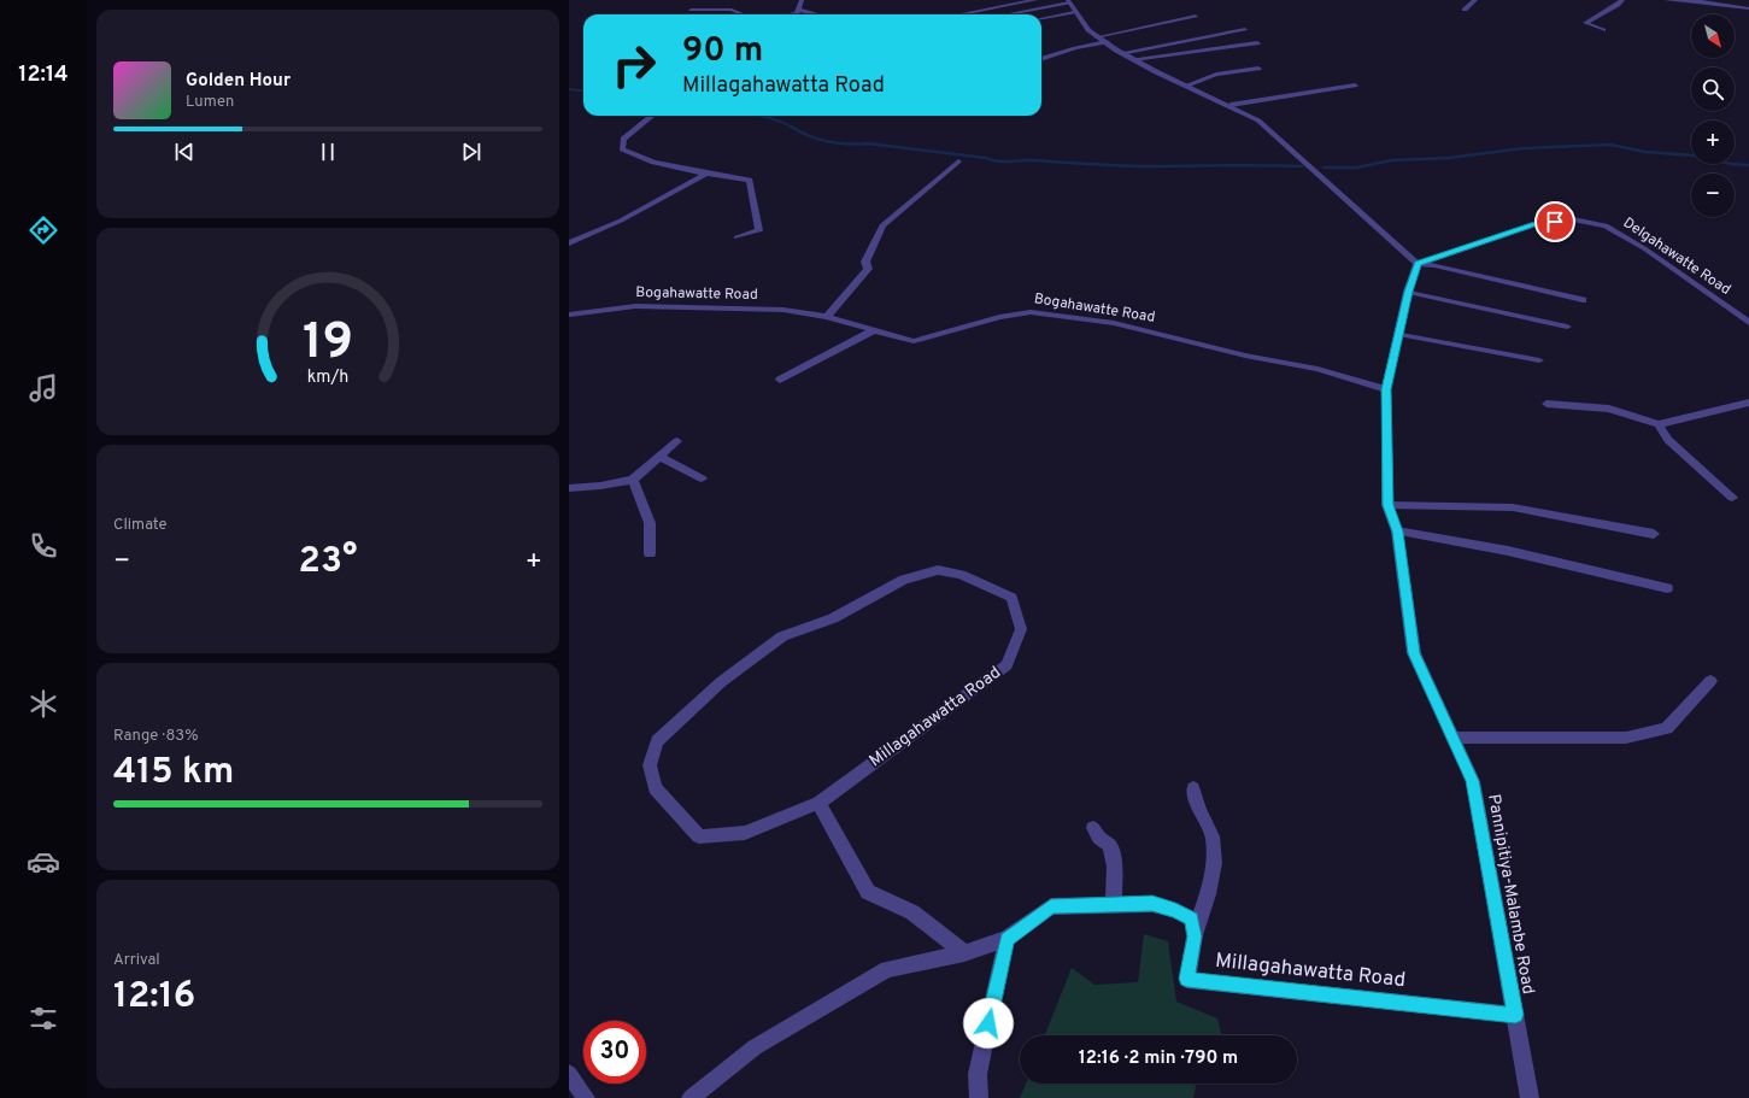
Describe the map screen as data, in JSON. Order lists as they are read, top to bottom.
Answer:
{
  "streets": {
    "street": [
      "Delgahawatte Road",
      "Bogahawatte Road",
      "Millagahawatta Road",
      "Pannipitiya-Malambe Road"
    ]
  },
  "crossings": [
    ["Delgahawatte Road", "Pannipitiya-Malambe Road"],
    ["Bogahawatte Road", "Pannipitiya-Malambe Road"],
    ["Millagahawatta Road", "Pannipitiya-Malambe Road"]
  ],
  "north": "bottom right",
  "page": {
    "tabs": "12:14",
    "map_buttons": ["+", "−"],
    "turn": ["90 m", "Millagahawatta Road"],
    "song": ["Golden Hour", "Lumen"],
    "tile": [
      "Climate",
      ["Range · 83%", "415 km"],
      ["Arrival", "12:16"]
    ],
    "heat": ["−", "23°", "+"],
    "limit": "30",
    "trip": "12:16 · 2 min · 790 m",
    "gauge": ["19", "km/h"]
  }
}
